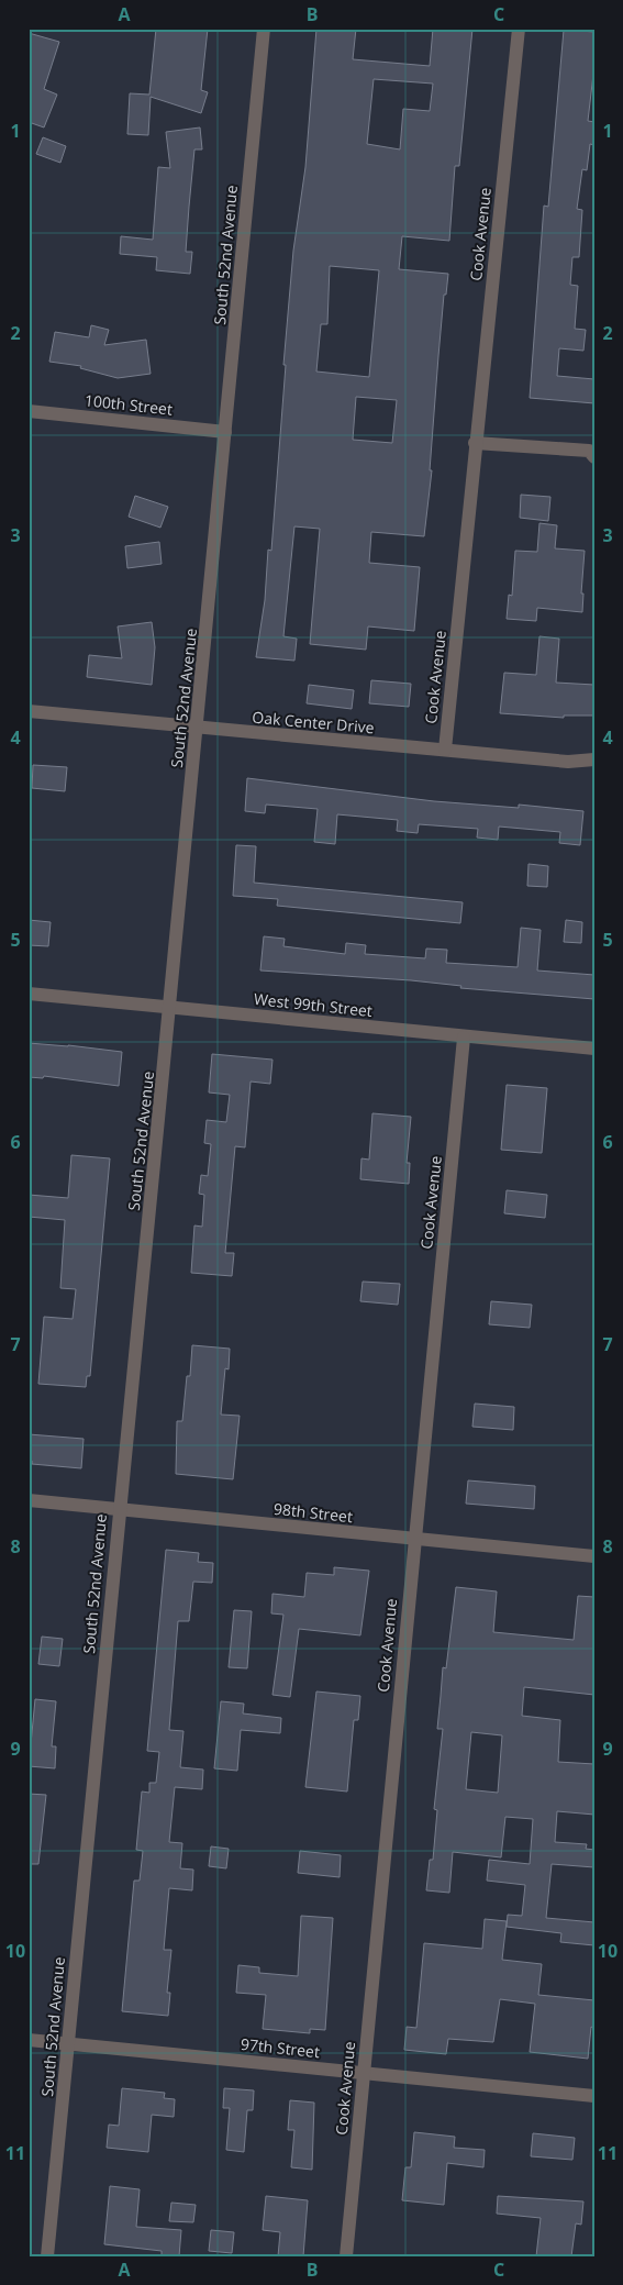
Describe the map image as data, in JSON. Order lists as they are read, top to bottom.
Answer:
{
  "streets": {
    "street": [
      "Cook Avenue",
      "South 52nd Avenue",
      "100th Street",
      "Oak Center Drive",
      "West 99th Street",
      "98th Street",
      "97th Street"
    ]
  },
  "crossings": [
    ["Cook Avenue", "Oak Center Drive"],
    ["Cook Avenue", "West 99th Street"],
    ["Cook Avenue", "98th Street"],
    ["Cook Avenue", "97th Street"],
    ["South 52nd Avenue", "100th Street"],
    ["South 52nd Avenue", "Oak Center Drive"],
    ["South 52nd Avenue", "West 99th Street"],
    ["South 52nd Avenue", "98th Street"],
    ["South 52nd Avenue", "97th Street"]
  ],
  "grid": {
    "columns": ["A", "B", "C"],
    "rows": [
      "1",
      "2",
      "3",
      "4",
      "5",
      "6",
      "7",
      "8",
      "9",
      "10",
      "11"
    ]
  }
}
